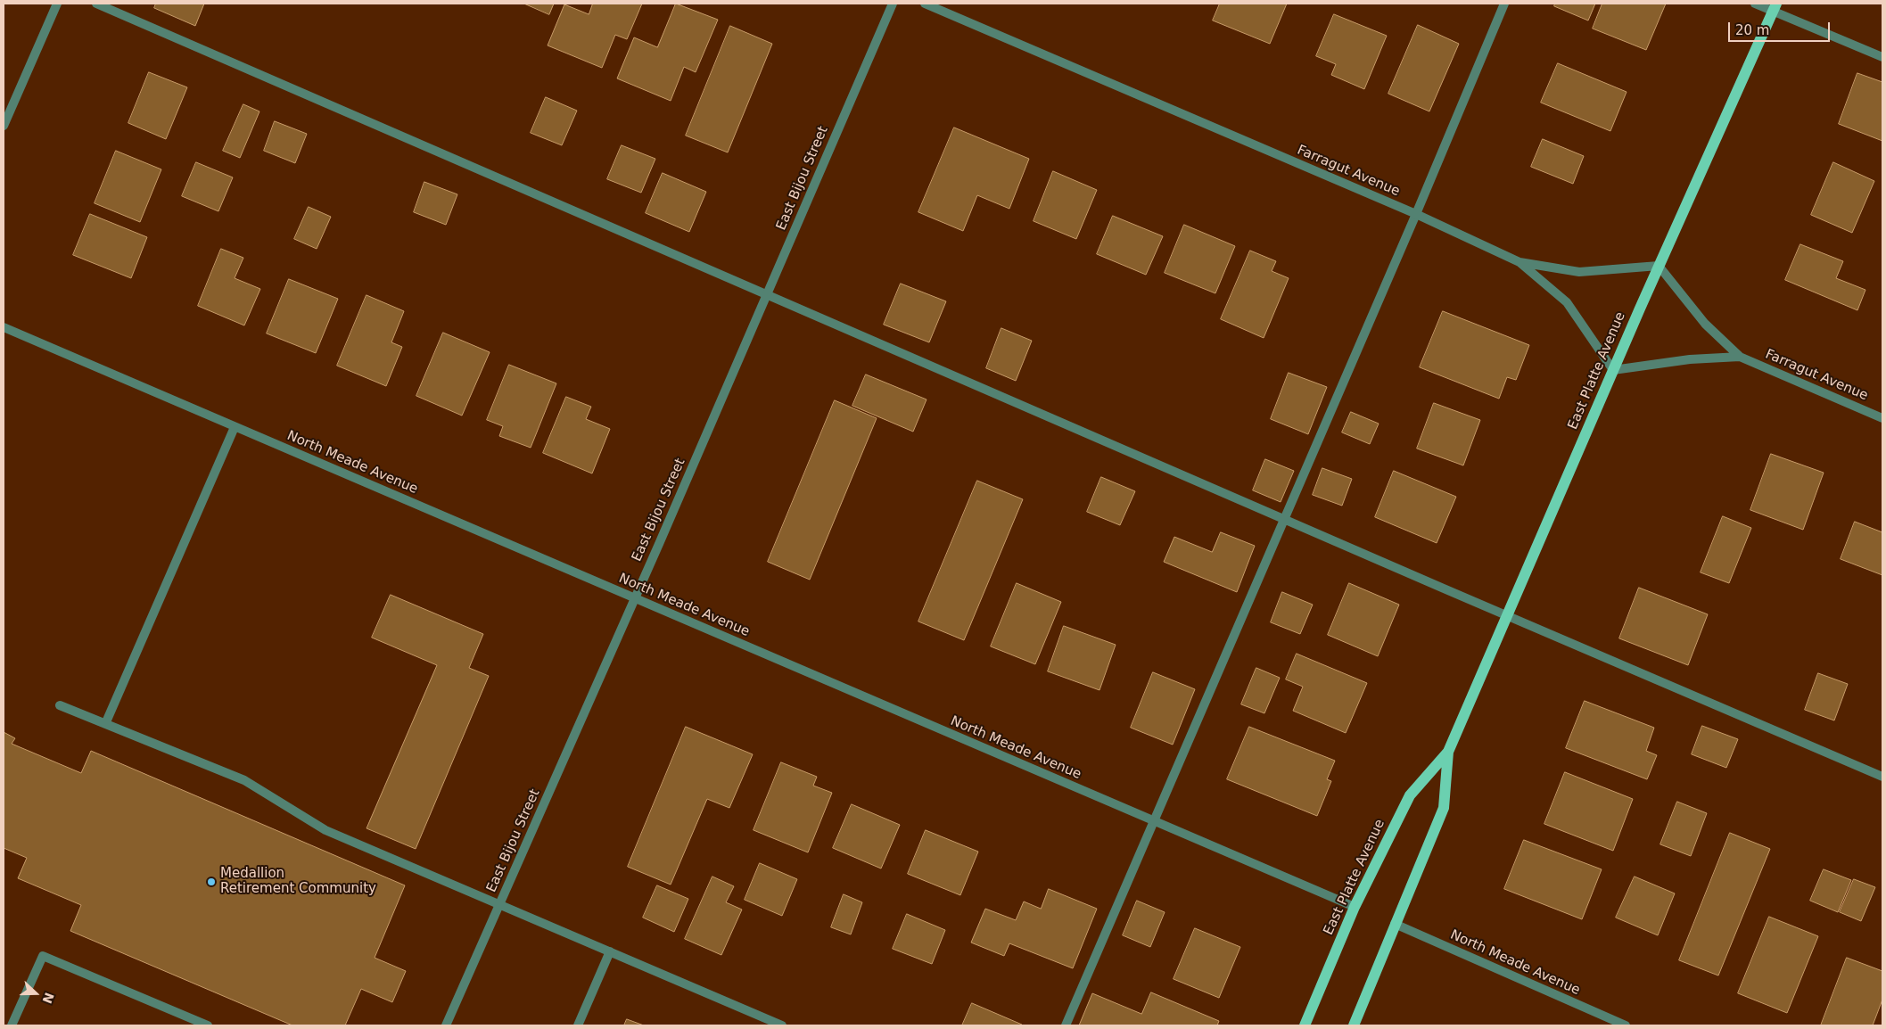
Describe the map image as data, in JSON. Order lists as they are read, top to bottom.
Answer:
{
  "streets": {
    "main road": ["East Platte Avenue"],
    "street": ["Farragut Avenue", "East Bijou Street", "North Meade Avenue"]
  },
  "crossings": [
    ["Farragut Avenue", "East Platte Avenue"],
    ["East Bijou Street", "North Meade Avenue"],
    ["East Platte Avenue", "North Meade Avenue"]
  ],
  "places": ["Medallion Retirement Community"],
  "scale_bar": "20 m",
  "north": "right"
}
